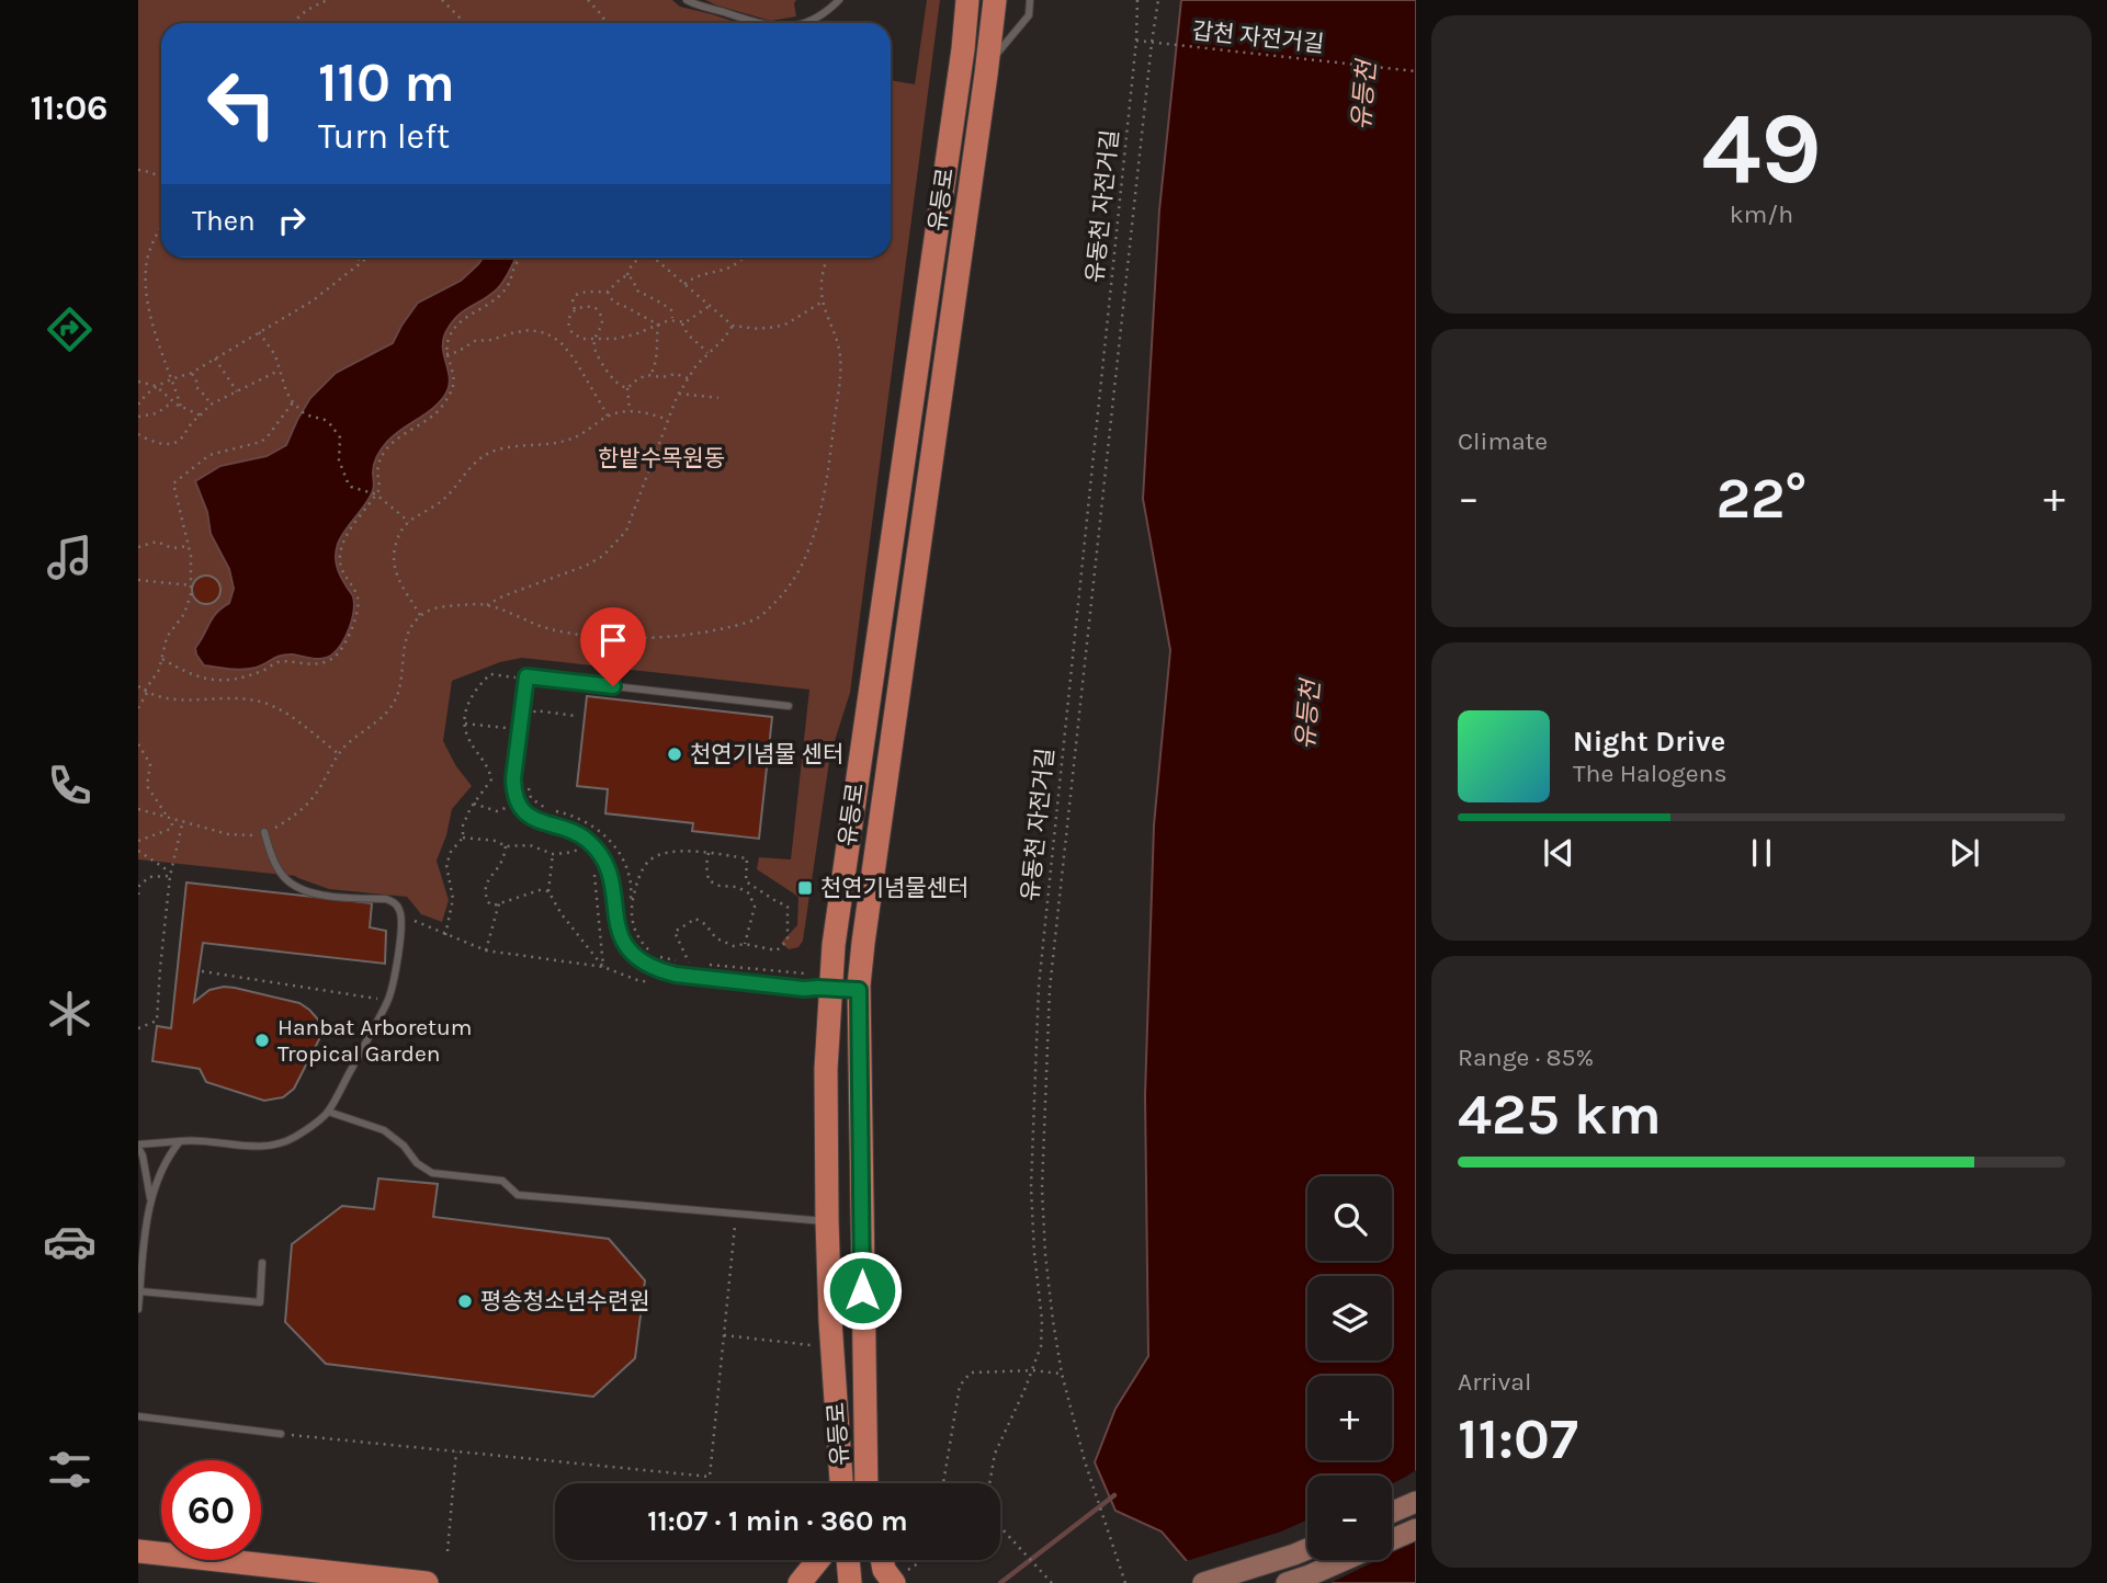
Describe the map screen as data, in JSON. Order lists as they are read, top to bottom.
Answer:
{
  "streets": {
    "main road": ["유등로"],
    "path": ["갑천 자전거길", "유동천 자전거길"]
  },
  "crossings": [
    ["갑천 자전거길", "유동천 자전거길"]
  ],
  "water": ["유등천"],
  "parks": ["한밭수목원동"],
  "places": {
    "other": ["천연기념물 센터", "Hanbat Arboretum Tropical Garden", "평송청소년수련원"],
    "transit": ["천연기념물센터"]
  },
  "page": {
    "tabs": "11:06",
    "tile": [
      ["49", "km/h"],
      "Climate",
      ["Range · 85%", "425 km"],
      ["Arrival", "11:07"]
    ],
    "turn": ["110 m", "Turn left"],
    "then": "Then",
    "heat": ["−", "22°", "+"],
    "song": ["Night Drive", "The Halogens"],
    "map_buttons": ["+", "−"],
    "limit": "60",
    "trip": "11:07 · 1 min · 360 m"
  }
}
